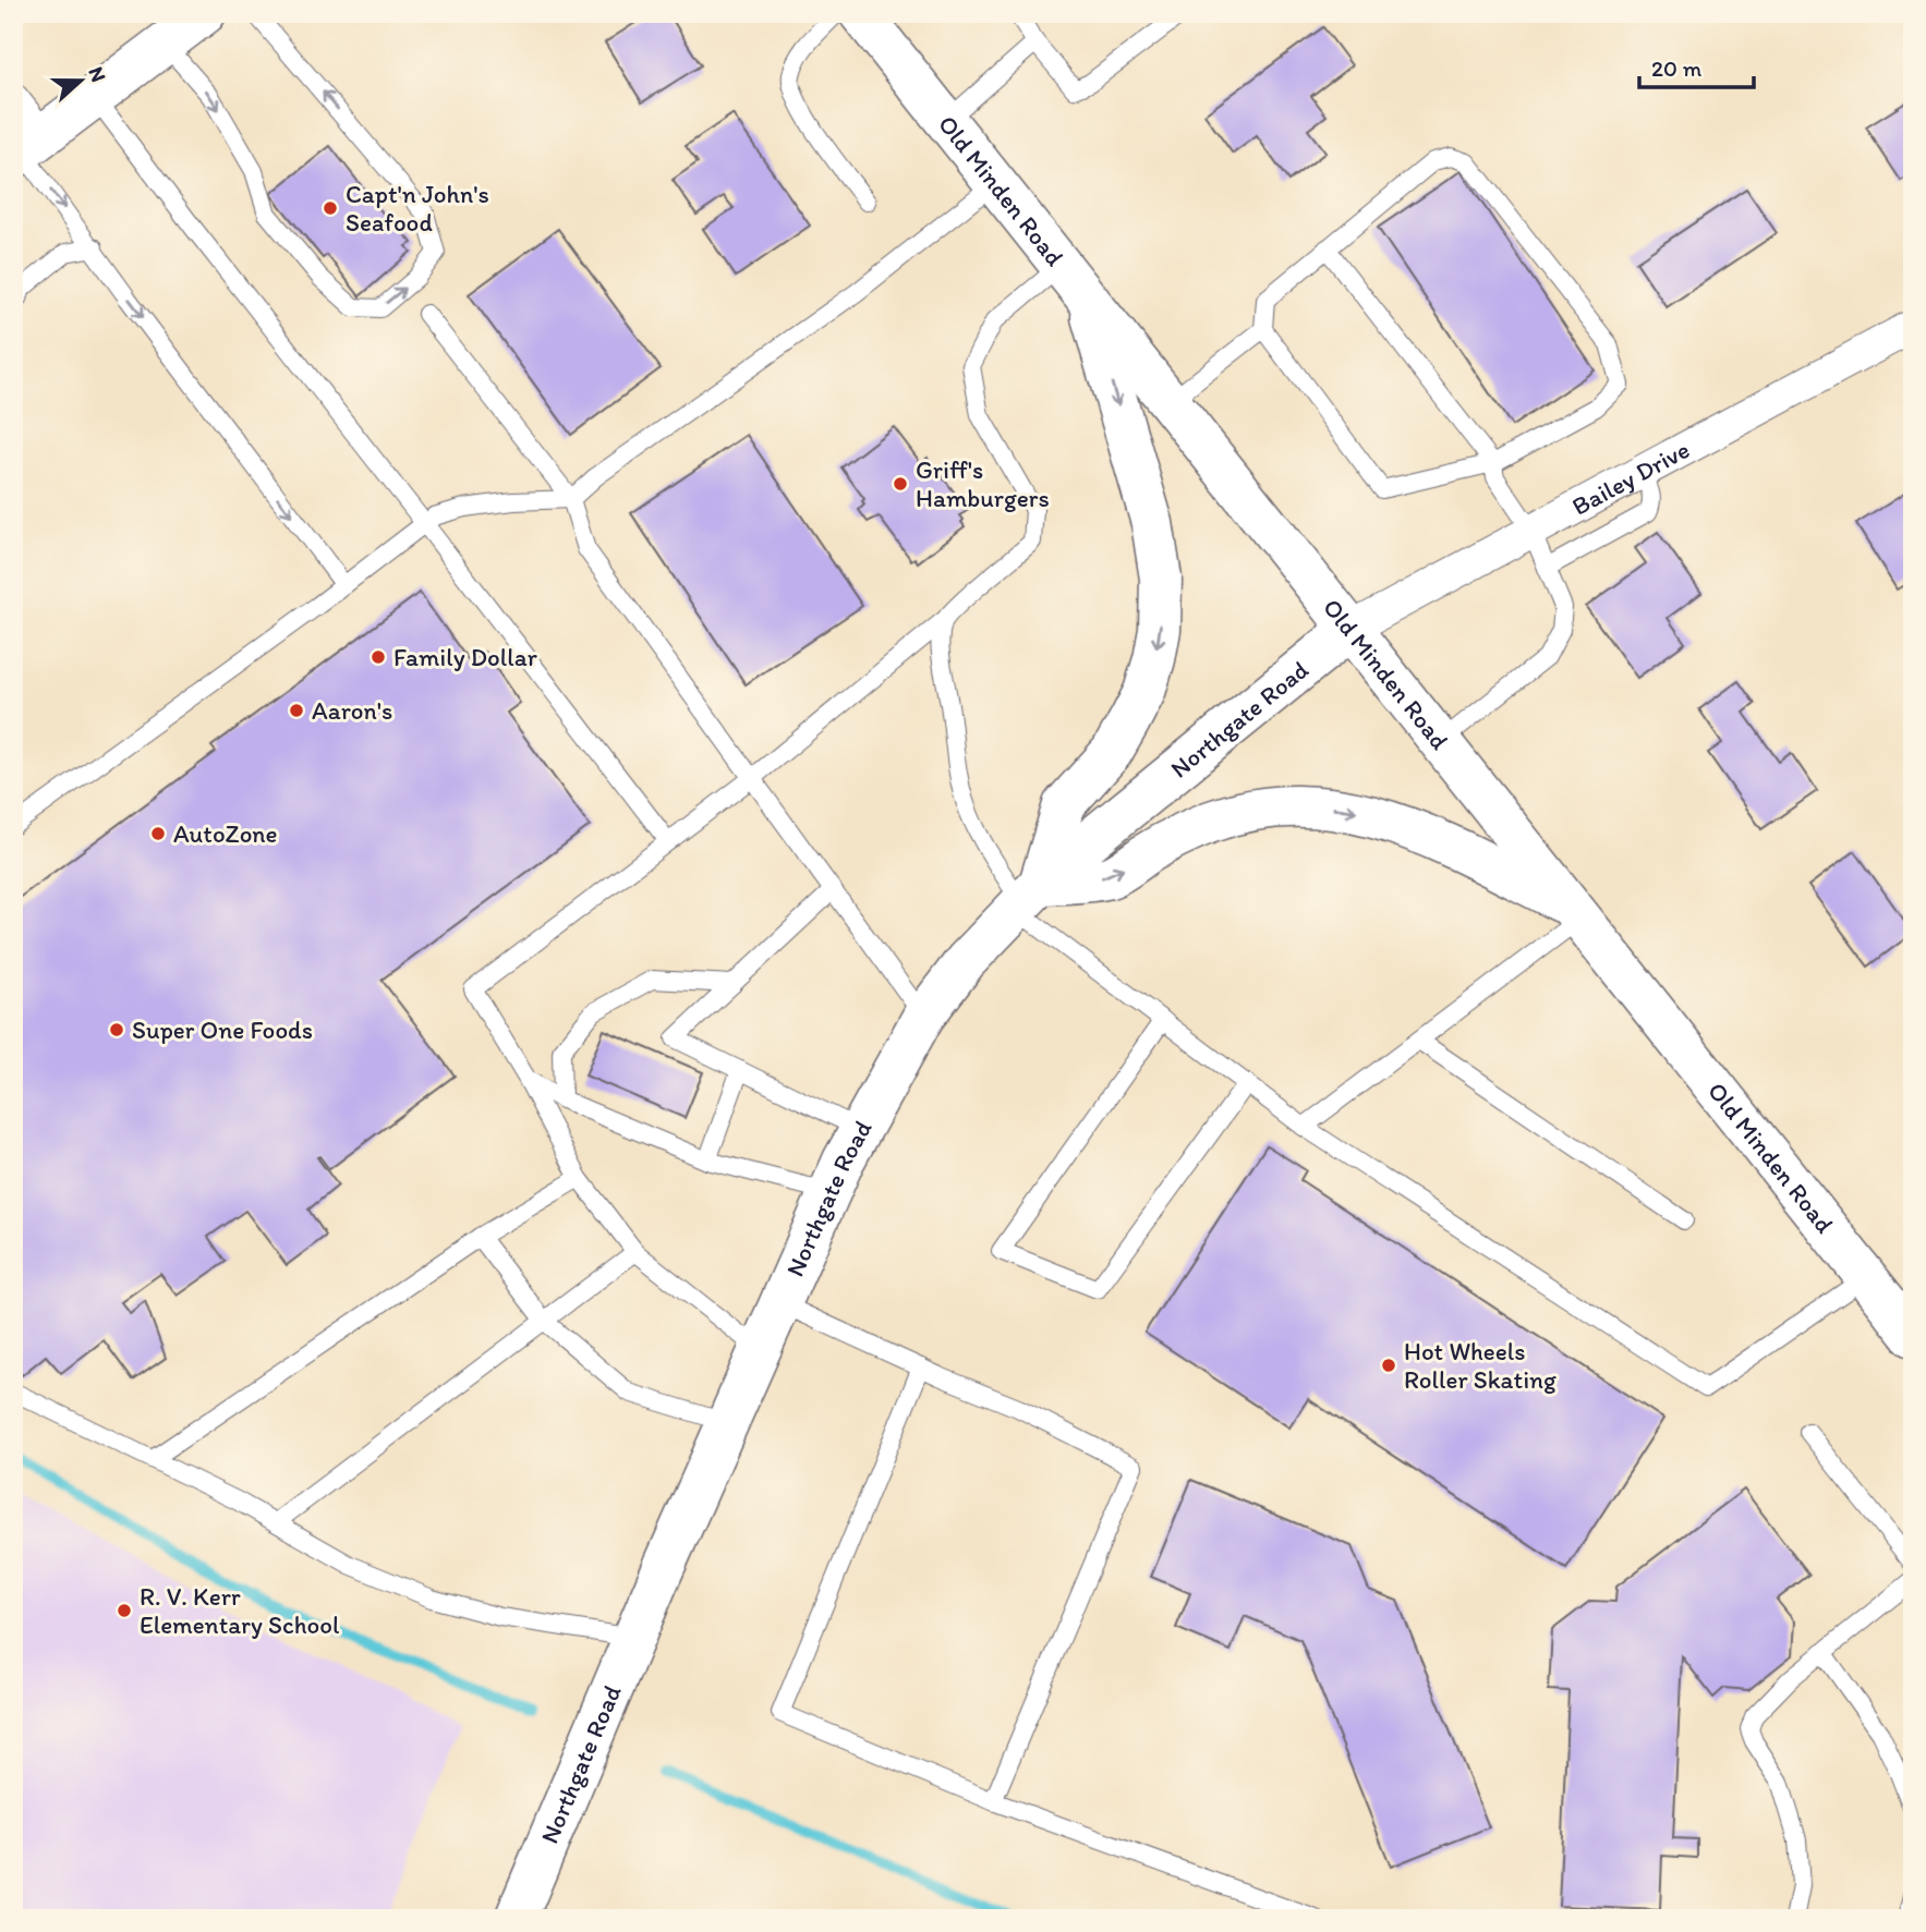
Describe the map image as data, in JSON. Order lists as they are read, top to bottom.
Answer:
{
  "streets": {
    "main road": ["Old Minden Road", "Northgate Road"],
    "street": ["Bailey Drive"]
  },
  "crossings": [
    ["Old Minden Road", "Bailey Drive"],
    ["Old Minden Road", "Northgate Road"],
    ["Bailey Drive", "Northgate Road"]
  ],
  "places": [
    "Capt'n John's Seafood",
    "Griff's Hamburgers",
    "Family Dollar",
    "Aaron's",
    "AutoZone",
    "Super One Foods",
    "Hot Wheels Roller Skating",
    "R. V. Kerr Elementary School"
  ],
  "scale_bar": "20 m",
  "north": "right"
}
